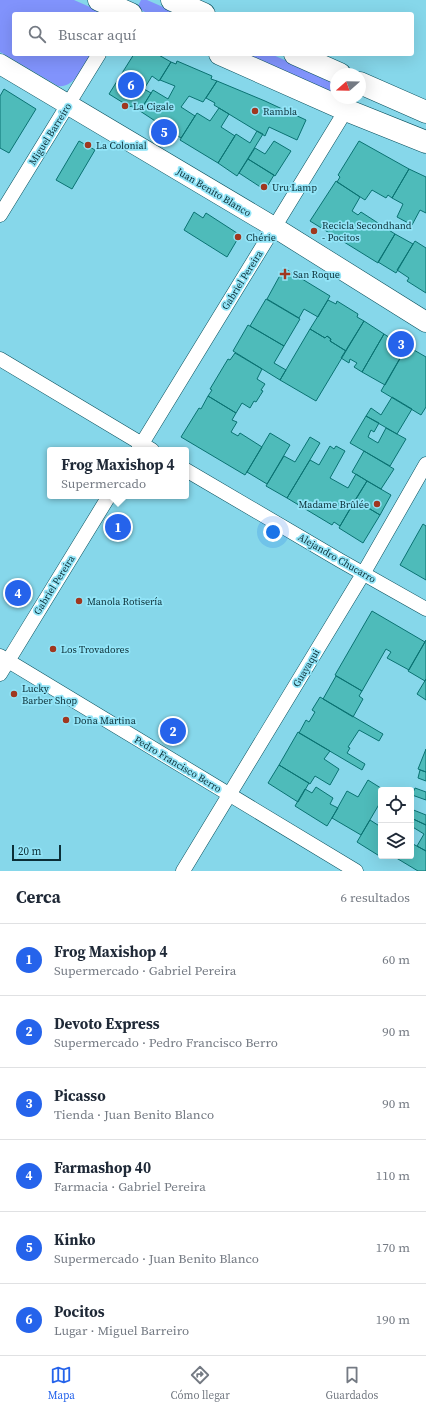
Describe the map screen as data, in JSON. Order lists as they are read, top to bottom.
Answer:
{
  "streets": {
    "street": [
      "Miguel Barreiro",
      "Juan Benito Blanco",
      "Gabriel Pereira",
      "Alejandro Chucarro",
      "Guayaqui",
      "Pedro Francisco Berro"
    ]
  },
  "crossings": [
    ["Miguel Barreiro", "Juan Benito Blanco"],
    ["Juan Benito Blanco", "Gabriel Pereira"],
    ["Gabriel Pereira", "Pedro Francisco Berro"],
    ["Alejandro Chucarro", "Guayaqui"],
    ["Guayaqui", "Pedro Francisco Berro"]
  ],
  "places": {
    "other": [
      "La Cigale",
      "Rambla",
      "La Colonial",
      "Uru Lamp",
      "Recicla Secondhand - Pocitos",
      "Chérie",
      "Madame Brûlée",
      "Manola Rotisería",
      "Los Trovadores",
      "Lucky Barber Shop",
      "Doña Martina"
    ],
    "health": ["San Roque"]
  },
  "scale_bar": "20 m",
  "north": "left",
  "page": {
    "search": "Buscar aquí",
    "pins": [
      "6",
      "5",
      "3",
      "1",
      "4",
      "2"
    ],
    "popup": ["Frog Maxishop 4", "Supermercado"],
    "scale": "20 m",
    "heading": ["Cerca", "6 resultados"],
    "list": [
      {
        "mark": "1",
        "name": "Frog Maxishop 4",
        "note": "Supermercado · Gabriel Pereira",
        "value": "60 m"
      },
      {
        "mark": "2",
        "name": "Devoto Express",
        "note": "Supermercado · Pedro Francisco Berro",
        "value": "90 m"
      },
      {
        "mark": "3",
        "name": "Picasso",
        "note": "Tienda · Juan Benito Blanco",
        "value": "90 m"
      },
      {
        "mark": "4",
        "name": "Farmashop 40",
        "note": "Farmacia · Gabriel Pereira",
        "value": "110 m"
      },
      {
        "mark": "5",
        "name": "Kinko",
        "note": "Supermercado · Juan Benito Blanco",
        "value": "170 m"
      },
      {
        "mark": "6",
        "name": "Pocitos",
        "note": "Lugar · Miguel Barreiro",
        "value": "190 m"
      }
    ],
    "nav": ["Mapa", "Cómo llegar", "Guardados"]
  }
}
